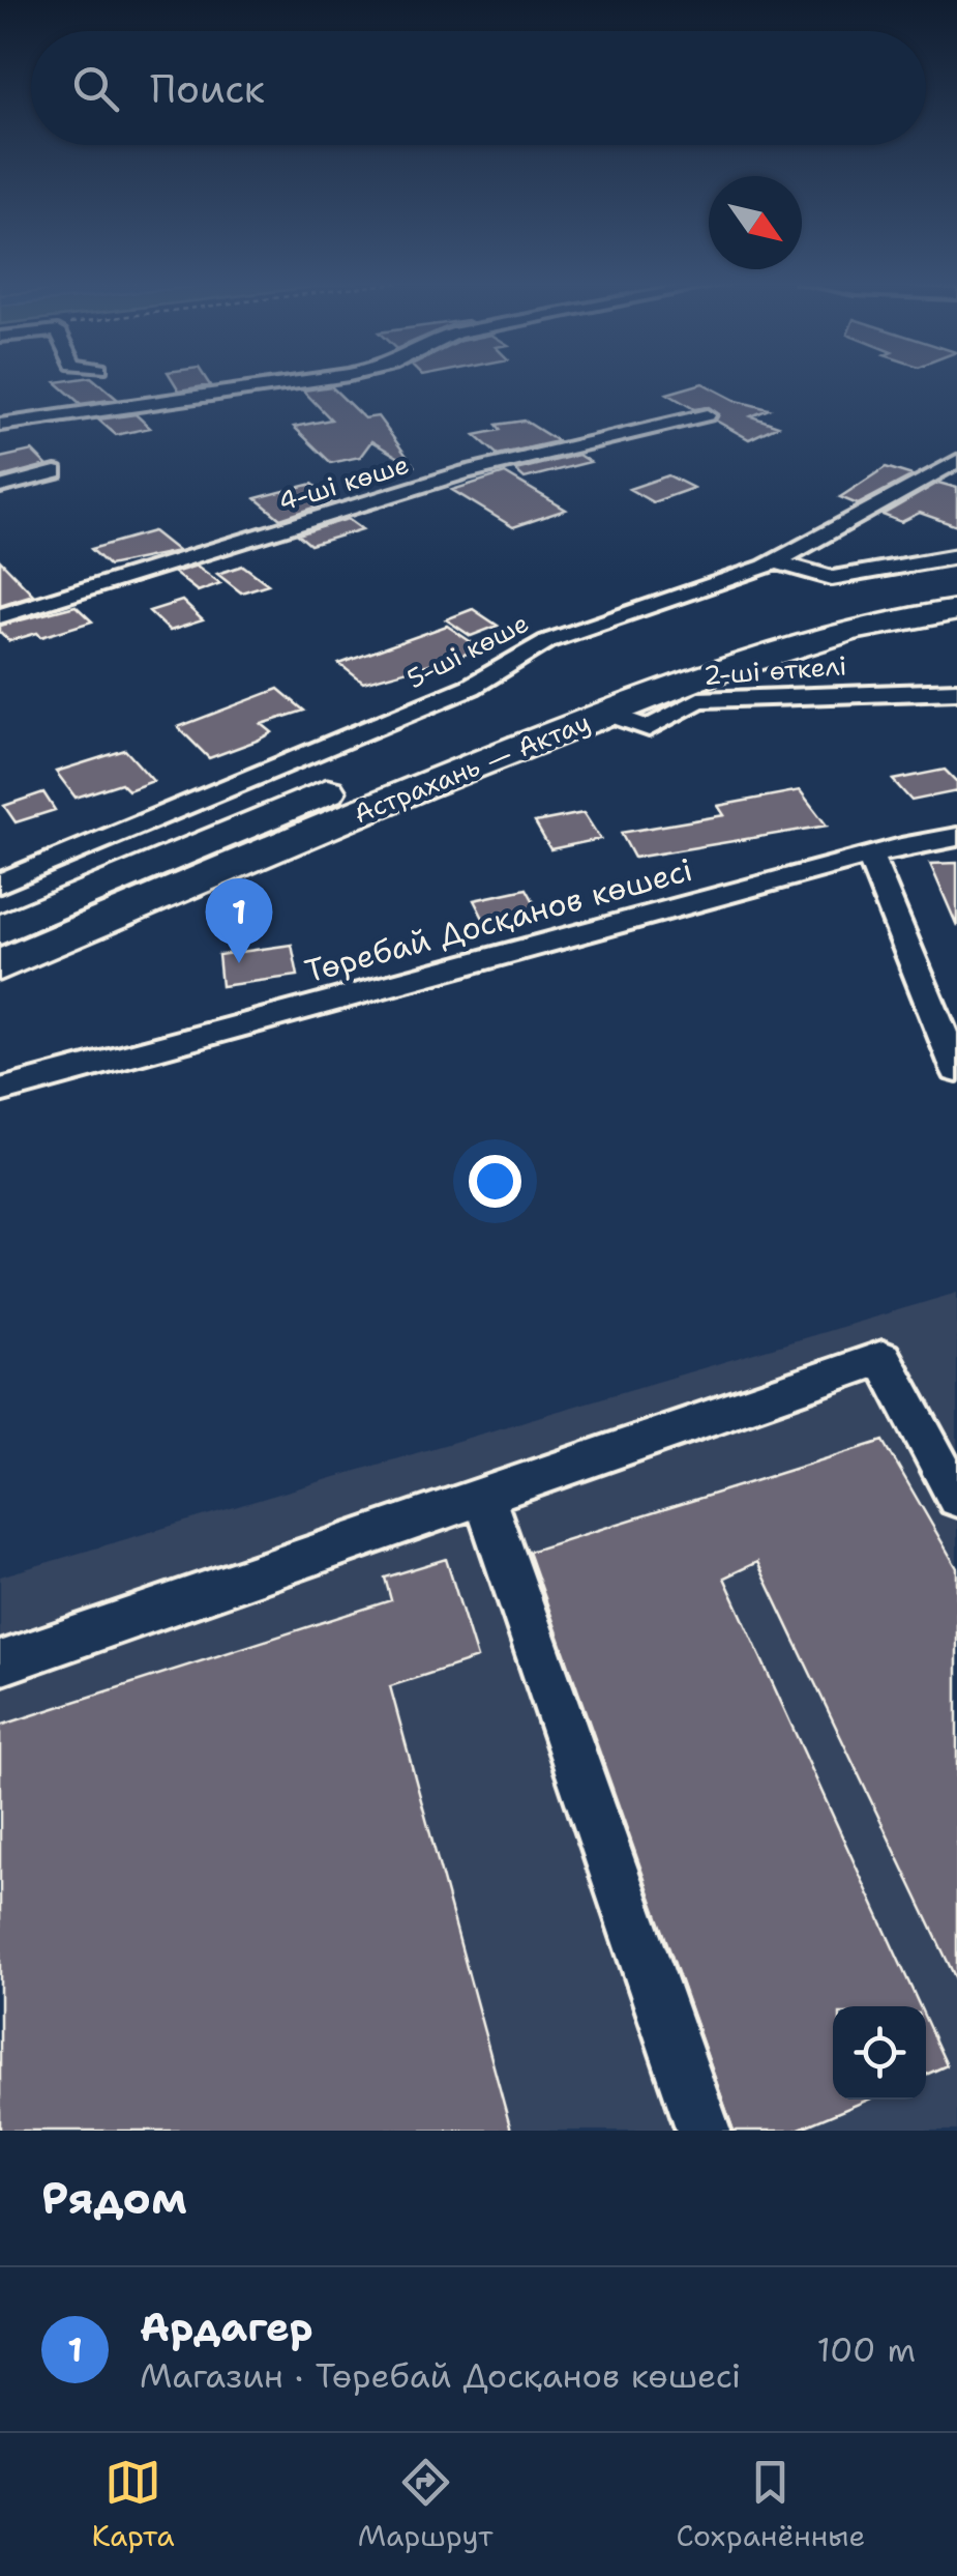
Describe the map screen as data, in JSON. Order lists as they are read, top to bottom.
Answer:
{
  "streets": {
    "highway": ["Астрахань — Актау"],
    "street": [
      "4-шi көше",
      "5-шi көше",
      "2-ші өткелі",
      "Төребай Досқанов көшесі"
    ]
  },
  "crossings": [
    ["2-ші өткелі", "Астрахань — Актау"]
  ],
  "north": "bottom right",
  "page": {
    "search": "Поиск",
    "pins": "1",
    "heading": "Рядом",
    "list": [
      {
        "mark": "1",
        "name": "Ардагер",
        "note": "Магазин · Төребай Досқанов көшесі",
        "value": "100 m"
      }
    ],
    "nav": ["Карта", "Маршрут", "Сохранённые"]
  }
}
